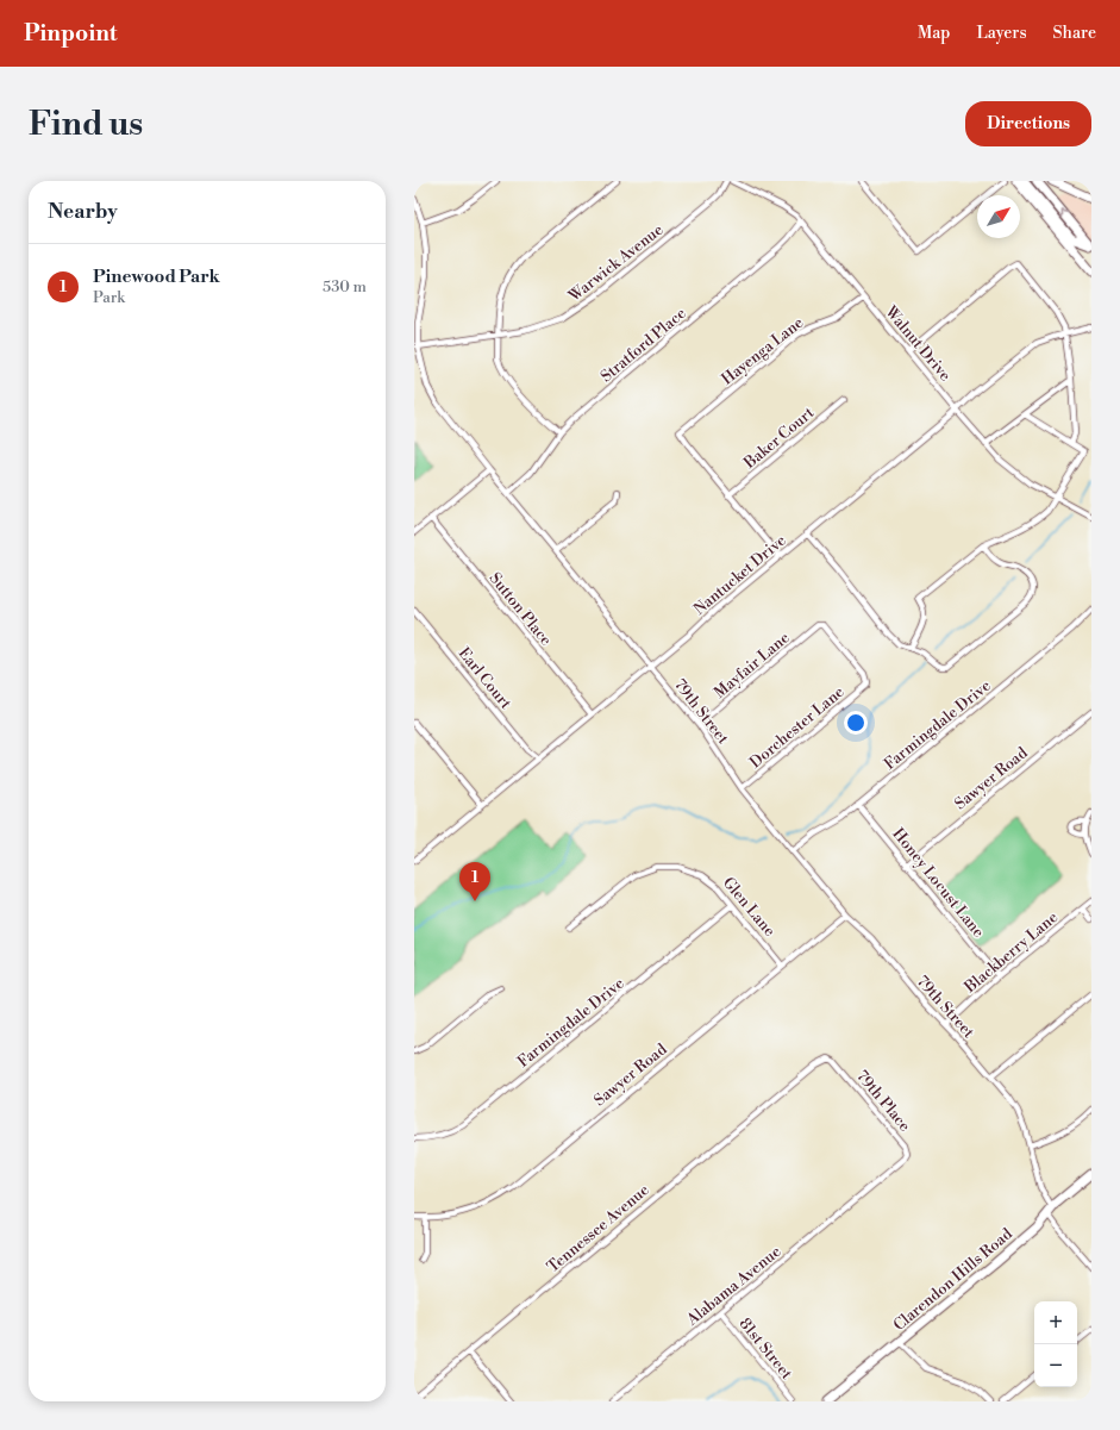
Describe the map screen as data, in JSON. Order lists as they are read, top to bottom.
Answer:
{
  "streets": {
    "street": [
      "Warwick Avenue",
      "Walnut Drive",
      "Stratford Place",
      "Hayenga Lane",
      "Baker Court",
      "Nantucket Drive",
      "Sutton Place",
      "Mayfair Lane",
      "Earl Court",
      "79th Street",
      "Farmingdale Drive",
      "Dorchester Lane",
      "Sawyer Road",
      "Honey Locust Lane",
      "Glen Lane",
      "Blackberry Lane",
      "79th Place",
      "Tennessee Avenue",
      "Clarendon Hills Road",
      "Alabama Avenue",
      "81st Street"
    ]
  },
  "crossings": [
    ["Warwick Avenue", "79th Street"],
    ["Walnut Drive", "Stratford Place"],
    ["Walnut Drive", "Hayenga Lane"],
    ["Walnut Drive", "Nantucket Drive"],
    ["Stratford Place", "79th Street"],
    ["Hayenga Lane", "Baker Court"],
    ["Nantucket Drive", "Sutton Place"],
    ["Nantucket Drive", "Earl Court"],
    ["Nantucket Drive", "79th Street"],
    ["Mayfair Lane", "79th Street"],
    ["Mayfair Lane", "Dorchester Lane"],
    ["79th Street", "Farmingdale Drive"],
    ["79th Street", "Dorchester Lane"],
    ["79th Street", "Sawyer Road"],
    ["79th Street", "Blackberry Lane"],
    ["79th Street", "Clarendon Hills Road"],
    ["Farmingdale Drive", "Honey Locust Lane"],
    ["Farmingdale Drive", "Glen Lane"],
    ["Sawyer Road", "Honey Locust Lane"],
    ["Sawyer Road", "Glen Lane"],
    ["Honey Locust Lane", "Blackberry Lane"],
    ["79th Place", "Tennessee Avenue"],
    ["79th Place", "Alabama Avenue"],
    ["Alabama Avenue", "81st Street"]
  ],
  "north": "top right",
  "page": {
    "header": "Pinpoint",
    "nav": ["Map", "Layers", "Share"],
    "buttons": "Directions",
    "title": "Find us",
    "heading": "Nearby",
    "list": [
      {
        "mark": "1",
        "name": "Pinewood Park",
        "note": "Park",
        "value": "530 m"
      }
    ],
    "pins": "1",
    "map_buttons": ["+", "−"]
  }
}
